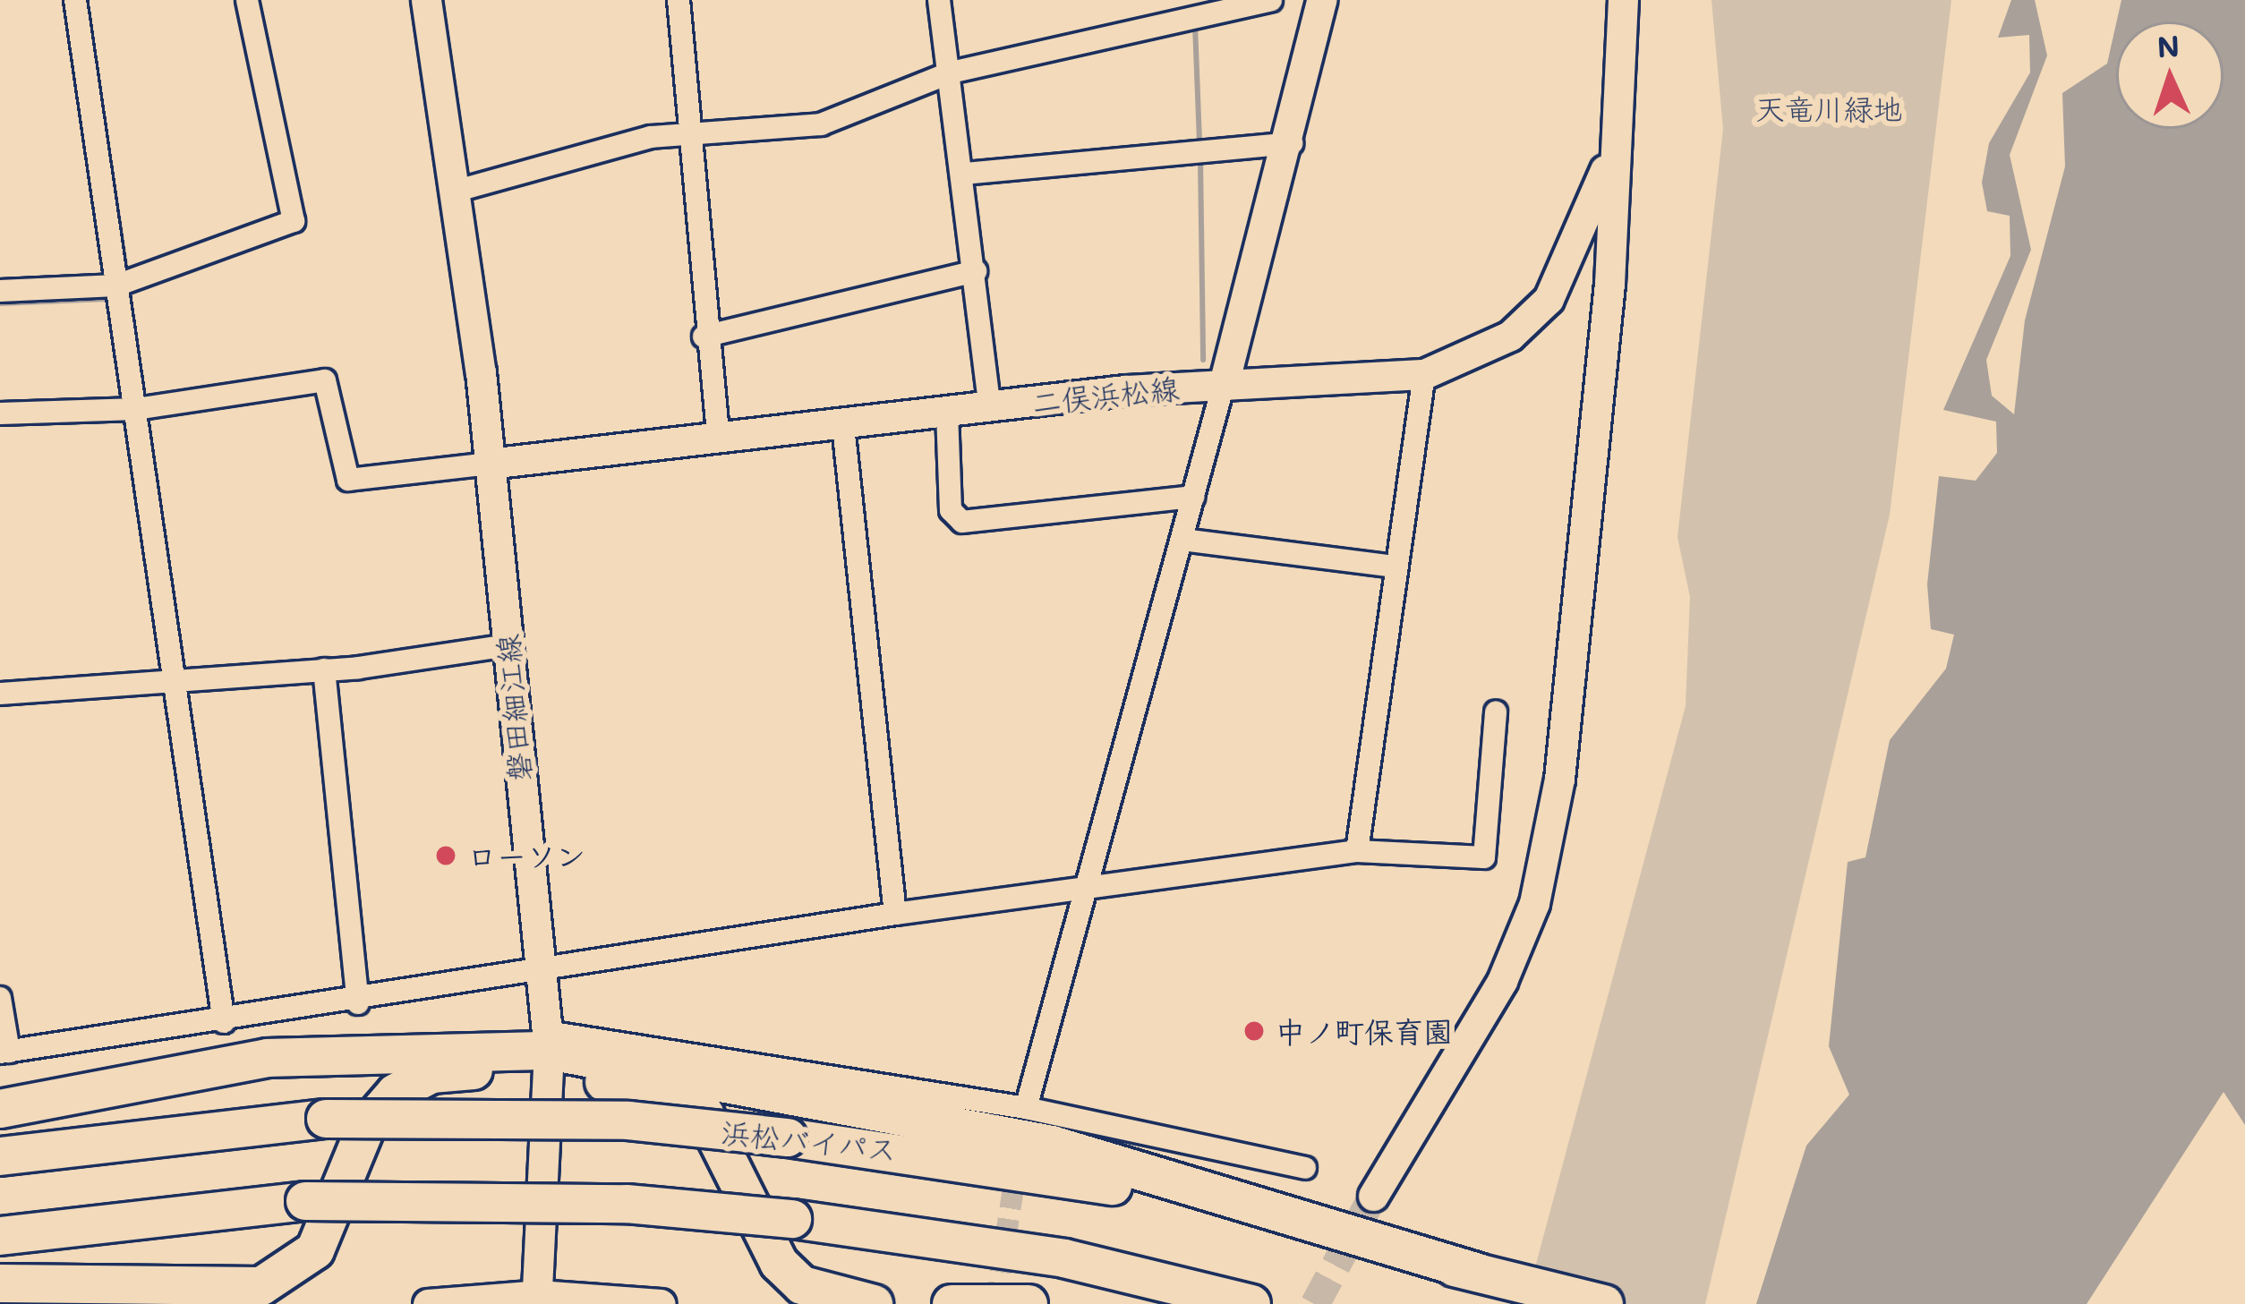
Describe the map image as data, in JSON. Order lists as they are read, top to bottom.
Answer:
{
  "streets": {
    "highway": ["浜松バイパス"],
    "main road": ["二俣浜松線", "磐田細江線"]
  },
  "crossings": [
    ["二俣浜松線", "磐田細江線"]
  ],
  "parks": ["天竜川緑地"],
  "places": ["ローソン", "中ノ町保育園"],
  "north": "top"
}
